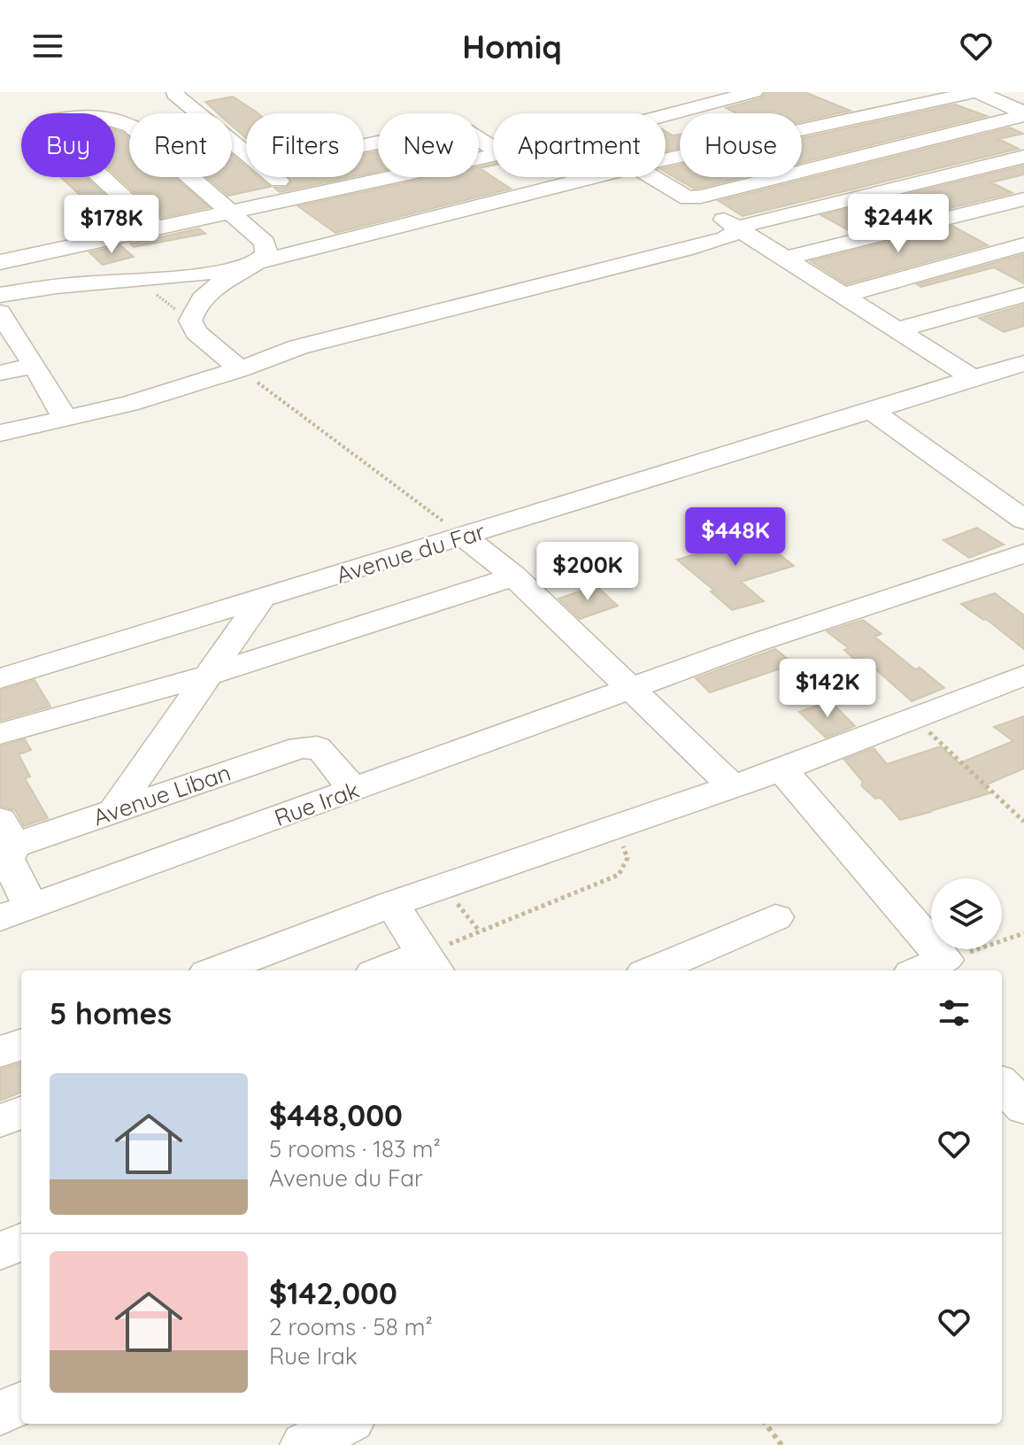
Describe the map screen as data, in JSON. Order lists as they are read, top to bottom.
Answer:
{
  "streets": {
    "street": ["Avenue du Far", "Avenue Liban", "Rue Irak"]
  },
  "crossings": [
    ["Avenue Liban", "Rue Irak"]
  ],
  "page": {
    "header": "Homiq",
    "chip": [
      "Buy",
      "Rent",
      "Filters",
      "New",
      "Apartment",
      "House"
    ],
    "price": [
      "$244K",
      "$178K",
      "$448K",
      "$200K",
      "$142K"
    ],
    "heading": "5 homes",
    "list": [
      {
        "name": "$448,000",
        "note": "5 rooms · 183 m² · Avenue du Far"
      },
      {
        "name": "$142,000",
        "note": "2 rooms · 58 m² · Rue Irak"
      }
    ]
  }
}
